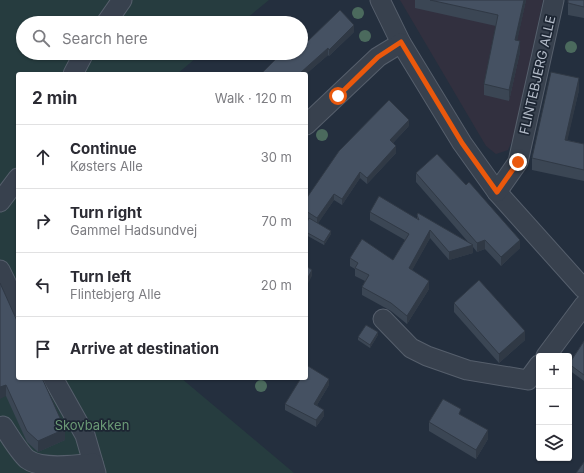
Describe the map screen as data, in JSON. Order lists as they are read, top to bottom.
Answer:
{
  "streets": {
    "street": ["FLINTEBJERG ALLE"]
  },
  "parks": ["Skovbakken"],
  "page": {
    "search": "Search here",
    "heading": ["2 min", "Walk · 120 m"],
    "list": [
      ["Continue", "Køsters Alle", "30 m"],
      ["Turn right", "Gammel Hadsundvej", "70 m"],
      ["Turn left", "Flintebjerg Alle", "20 m"],
      "Arrive at destination"
    ],
    "map_buttons": ["+", "−"]
  }
}
